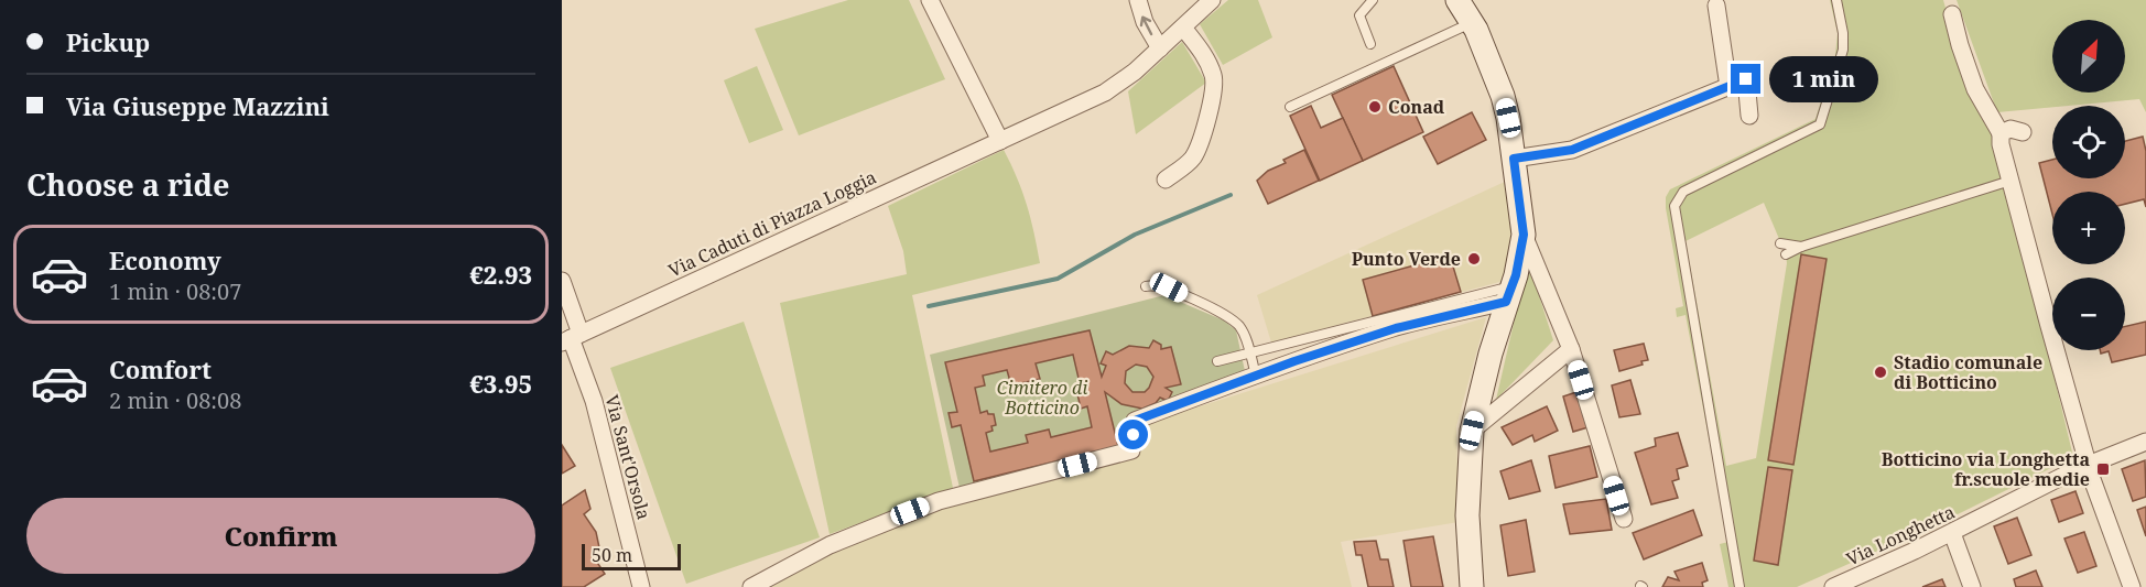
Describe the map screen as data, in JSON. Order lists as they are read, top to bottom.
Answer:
{
  "streets": {
    "street": ["Via Caduti di Piazza Loggia", "Via Sant'Orsola", "Via Longhetta"]
  },
  "crossings": [
    ["Via Caduti di Piazza Loggia", "Via Sant'Orsola"]
  ],
  "parks": ["Cimitero di Botticino"],
  "places": {
    "other": ["Conad", "Punto Verde", "Stadio comunale di Botticino"],
    "transit": ["Botticino via Longhetta fr.scuole medie"]
  },
  "scale_bar": "50 m",
  "north": "top right",
  "page": {
    "banner": ["Pickup", "Via Giuseppe Mazzini"],
    "map_buttons": ["+", "−"],
    "bubble": "1 min",
    "heading": "Choose a ride",
    "list": [
      {
        "name": "Economy",
        "note": "1 min · 08:07",
        "value": "€2.93"
      },
      {
        "name": "Comfort",
        "note": "2 min · 08:08",
        "value": "€3.95"
      }
    ],
    "buttons": "Confirm",
    "scale": "50 m"
  }
}
